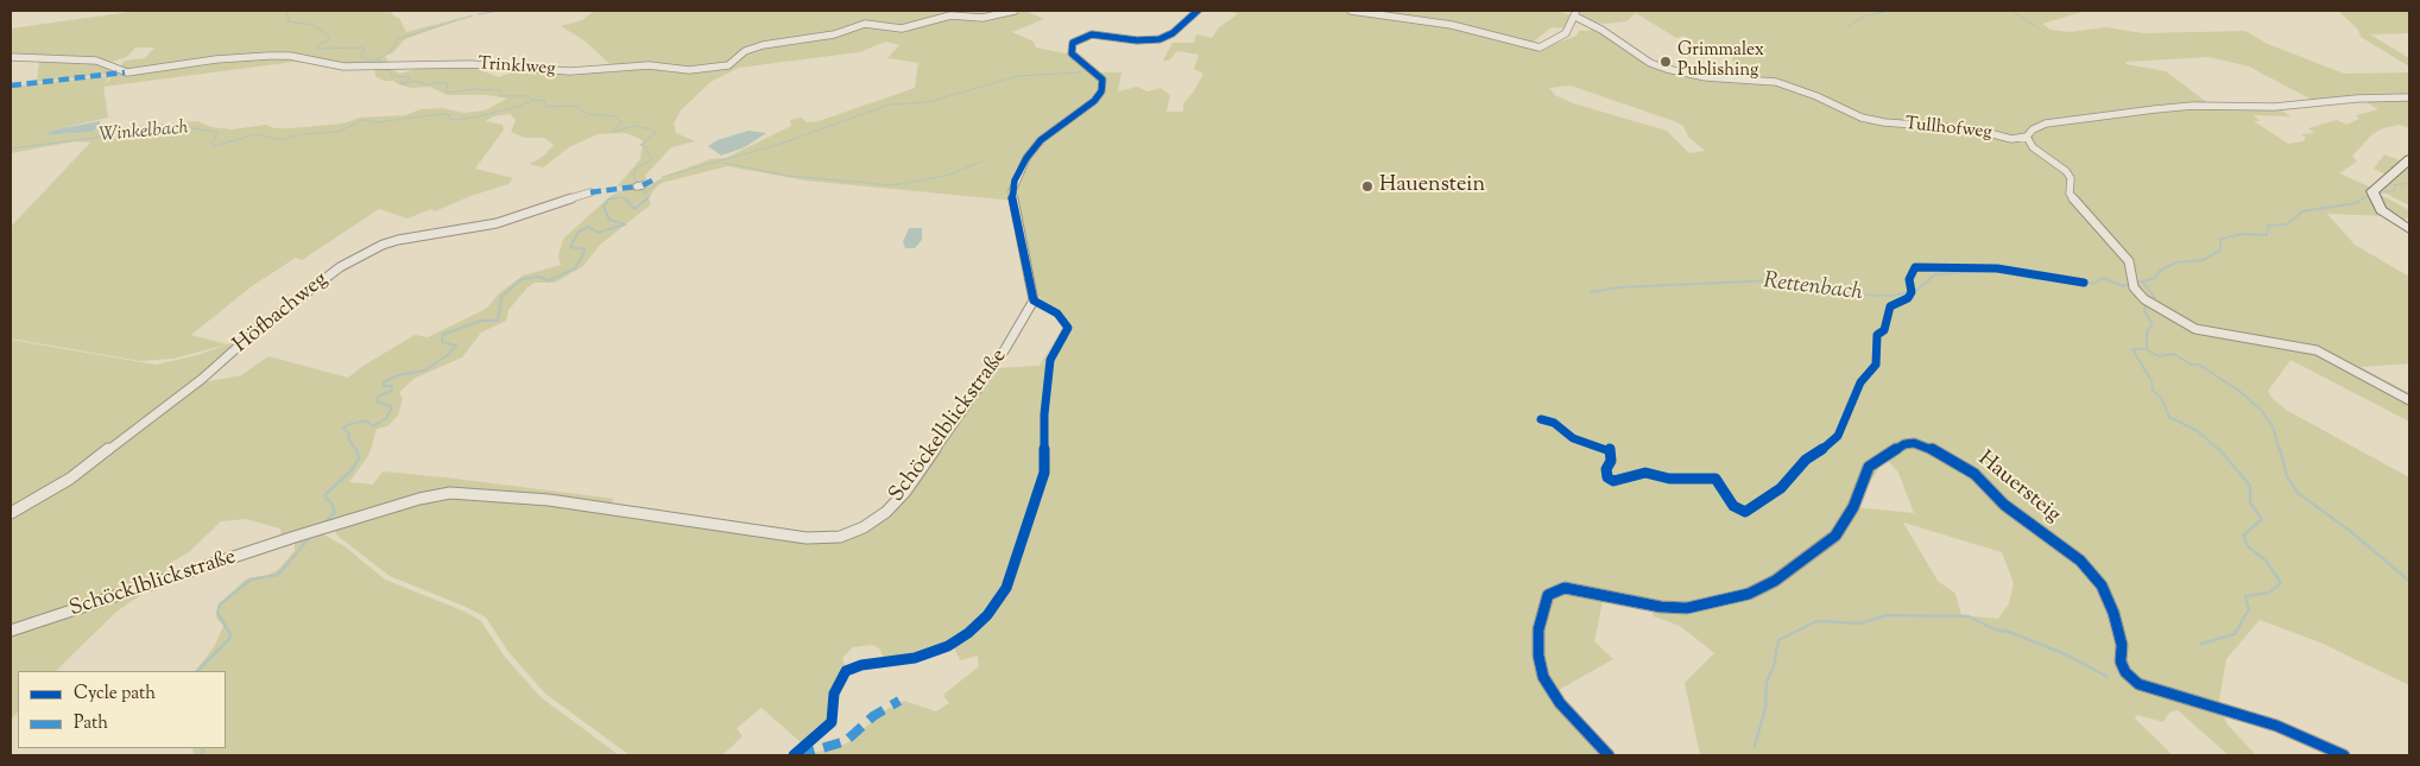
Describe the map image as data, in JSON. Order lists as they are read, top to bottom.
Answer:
{
  "streets": {
    "street": [
      "Trinklweg",
      "Tullhofweg",
      "Höfbachweg",
      "Schöckelblickstraße",
      "Hauersteig",
      "Schöcklblickstraße"
    ]
  },
  "crossings": [
    ["Schöckelblickstraße", "Schöcklblickstraße"]
  ],
  "water": ["Winkelbach", "Rettenbach"],
  "places": ["Grimmalex Publishing", "Hauenstein"],
  "legend": ["Cycle path", "Path"]
}
